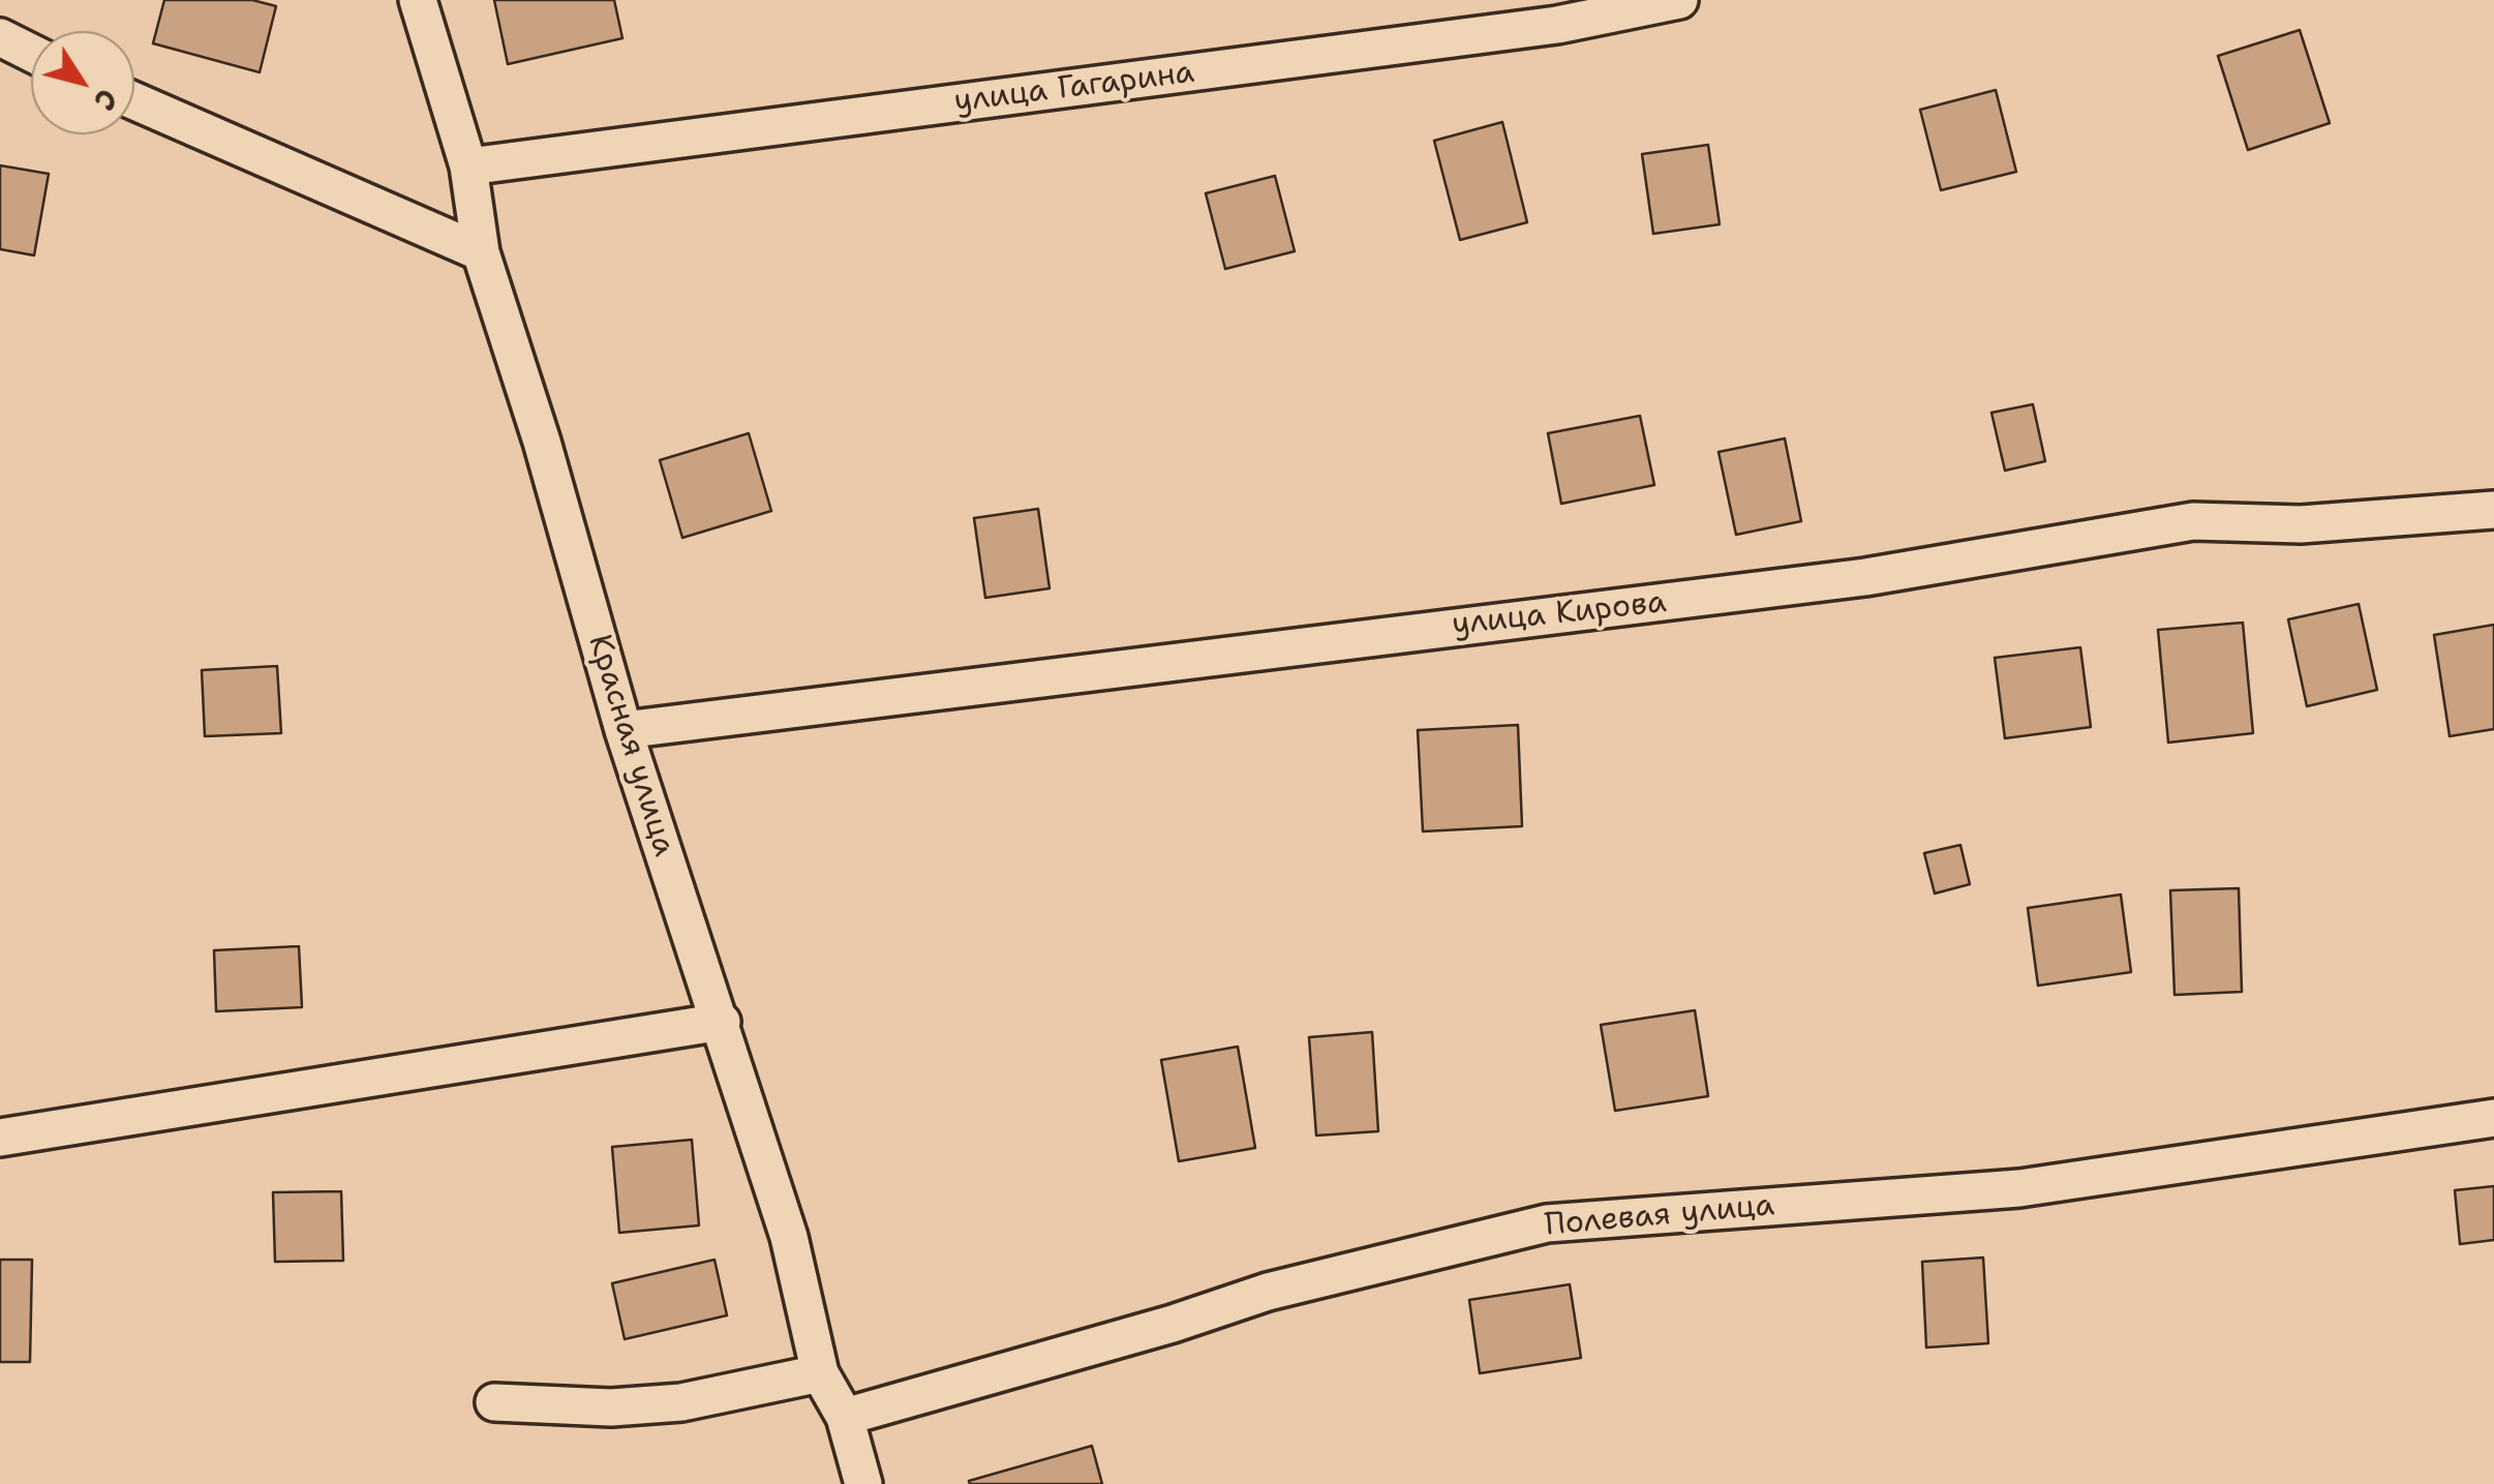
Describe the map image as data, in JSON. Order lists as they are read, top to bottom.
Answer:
{
  "streets": {
    "street": [
      "улица Гагарина",
      "улица Кирова",
      "Красная улица",
      "Полевая улица"
    ]
  },
  "crossings": [
    ["улица Гагарина", "Красная улица"],
    ["улица Кирова", "Красная улица"],
    ["Красная улица", "Полевая улица"]
  ],
  "north": "bottom right"
}
